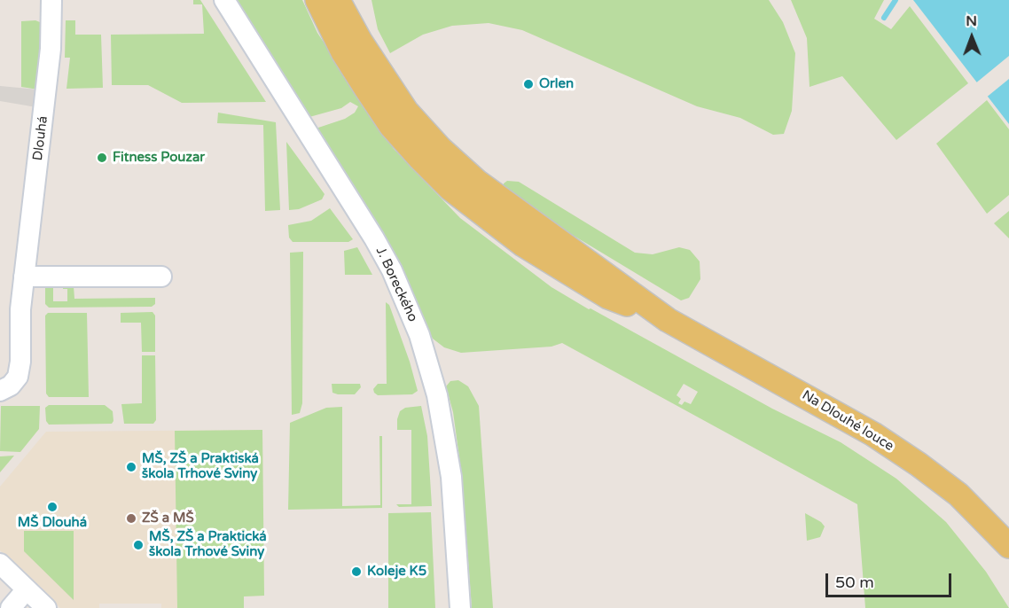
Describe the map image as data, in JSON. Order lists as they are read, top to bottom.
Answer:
{
  "streets": {
    "main road": ["Na Dlouhé louce"],
    "street": ["Dlouhá", "J. Boreckého"]
  },
  "places": [
    "Orlen",
    "Fitness Pouzar",
    "MŠ, ZŠ a Praktiská škola Trhové Sviny",
    "MŠ Dlouhá",
    "ZŠ a MŠ",
    "MŠ, ZŠ a Praktická škola Trhové Sviny",
    "Koleje K5"
  ],
  "scale_bar": "50 m",
  "north": "top"
}
